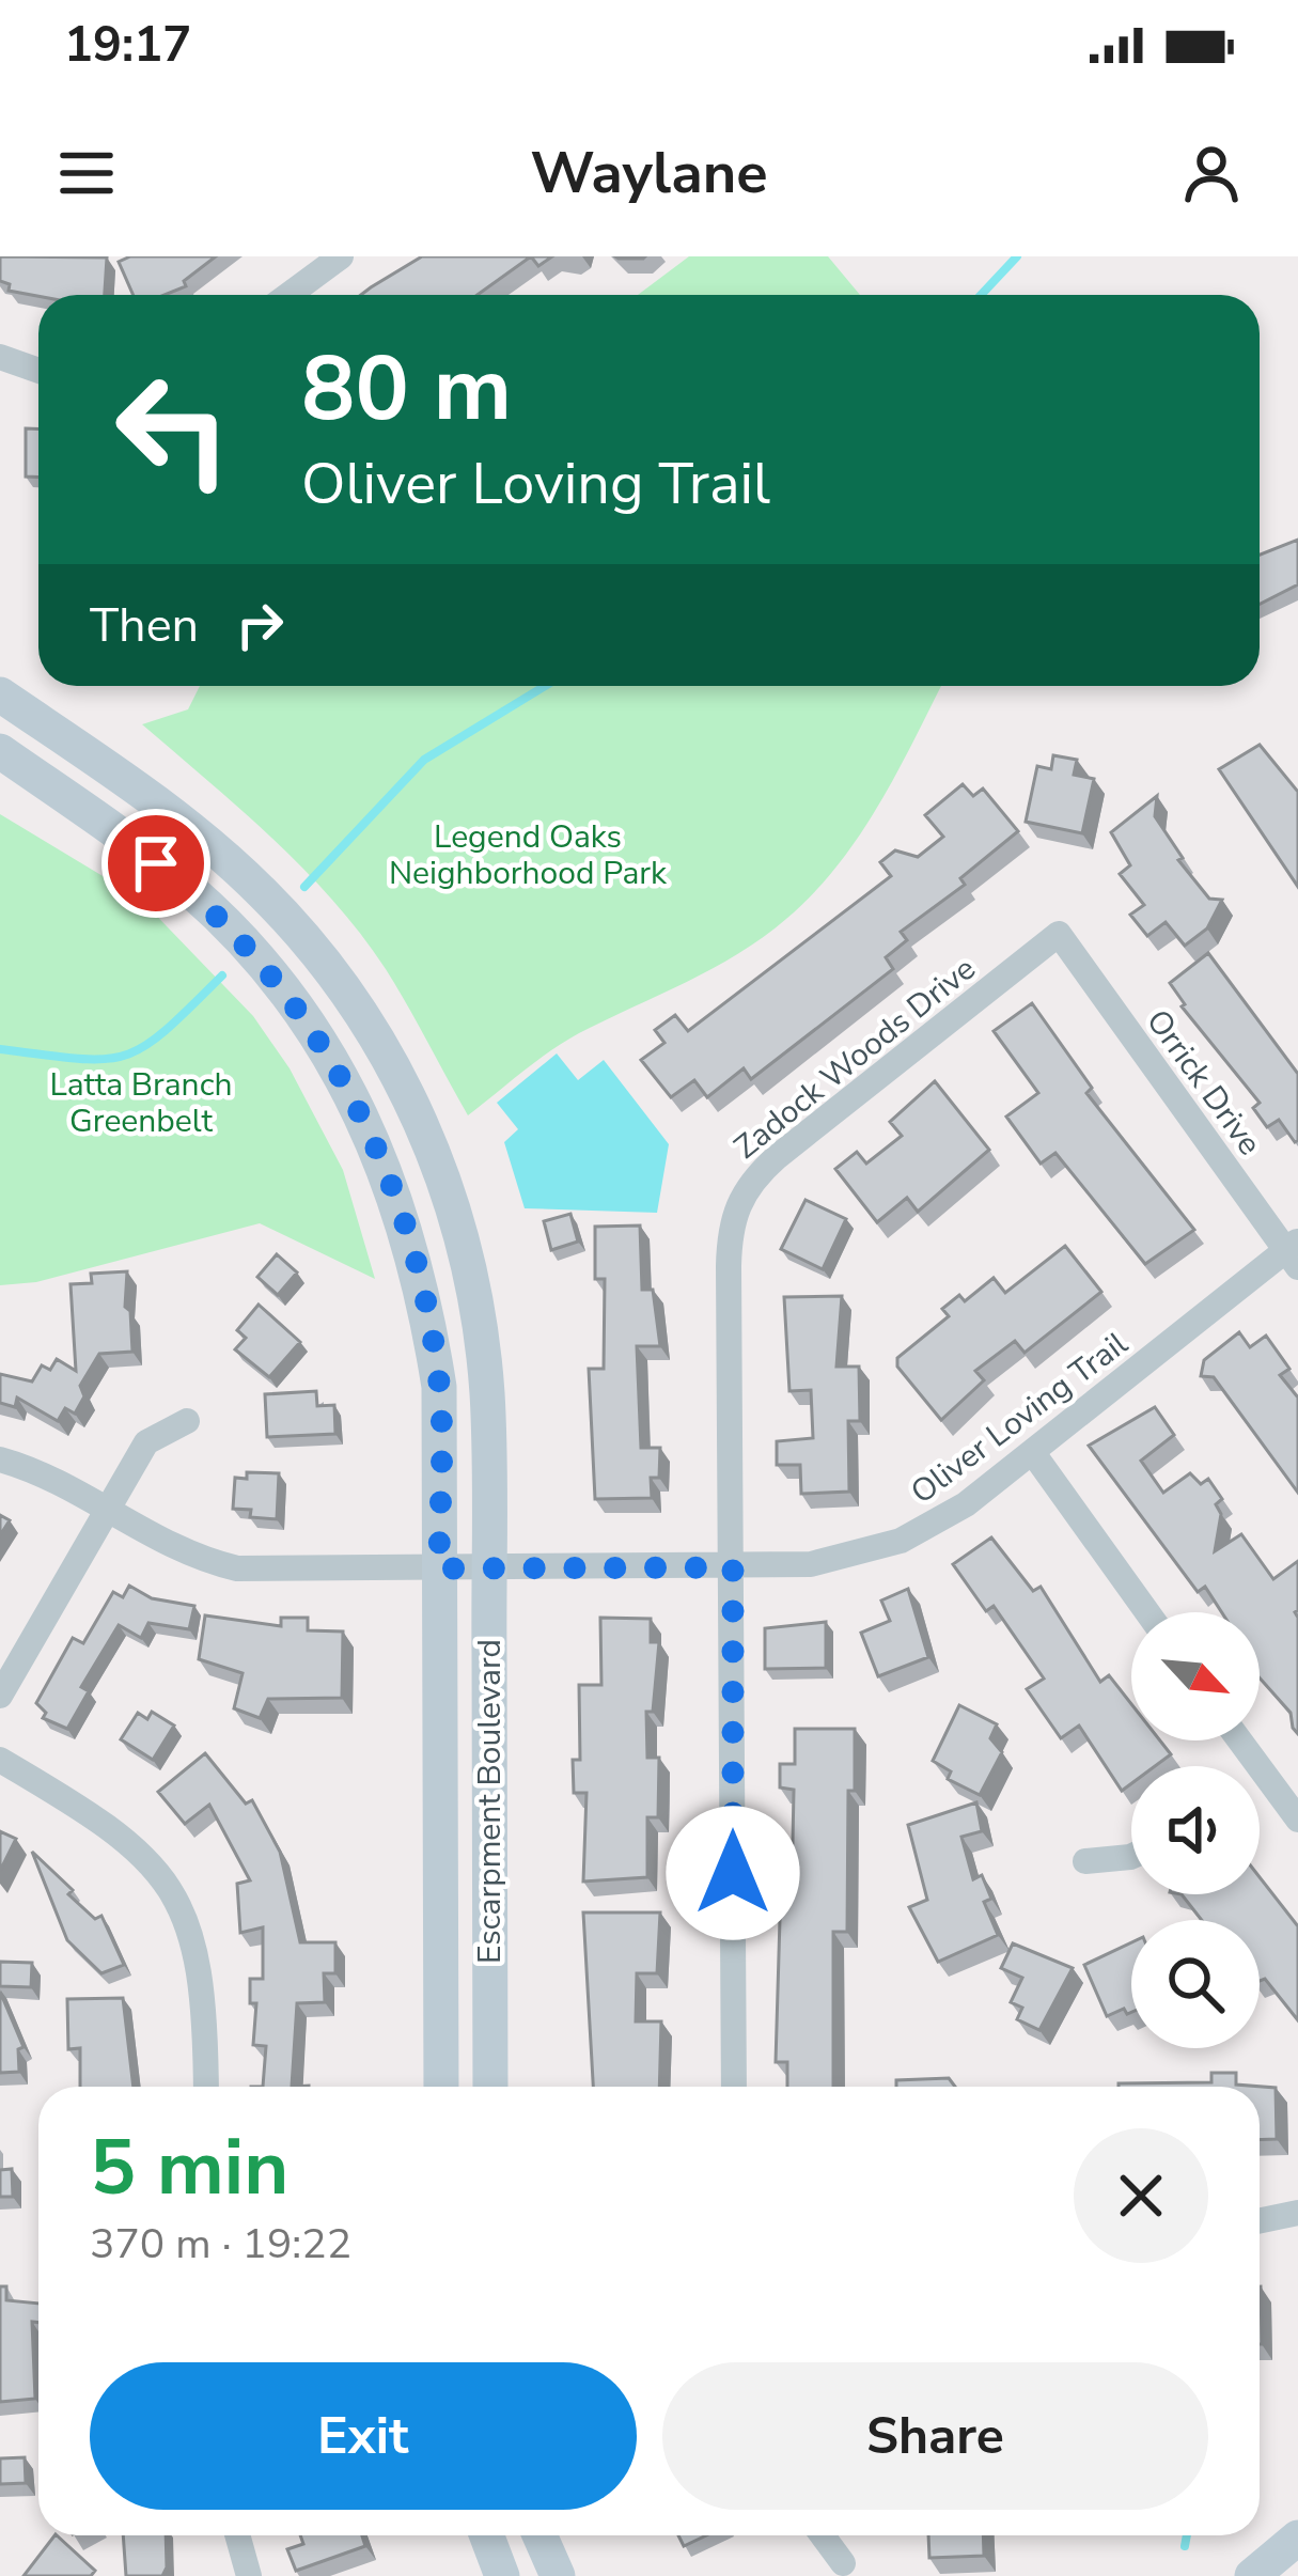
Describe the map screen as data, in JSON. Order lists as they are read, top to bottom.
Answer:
{
  "streets": {
    "main road": ["Escarpment Boulevard"],
    "street": ["Zadock Woods Drive", "Orrick Drive", "Oliver Loving Trail"]
  },
  "crossings": [
    ["Zadock Woods Drive", "Orrick Drive"],
    ["Zadock Woods Drive", "Oliver Loving Trail"],
    ["Orrick Drive", "Oliver Loving Trail"],
    ["Oliver Loving Trail", "Escarpment Boulevard"]
  ],
  "parks": ["Legend Oaks Neighborhood Park", "Latta Branch Greenbelt"],
  "north": "bottom right",
  "page": {
    "status": "19:17",
    "header": "Waylane",
    "turn": ["80 m", "Oliver Loving Trail"],
    "then": "Then",
    "heading": ["5 min", "370 m · 19:22"],
    "buttons": ["Exit", "Share"]
  }
}
